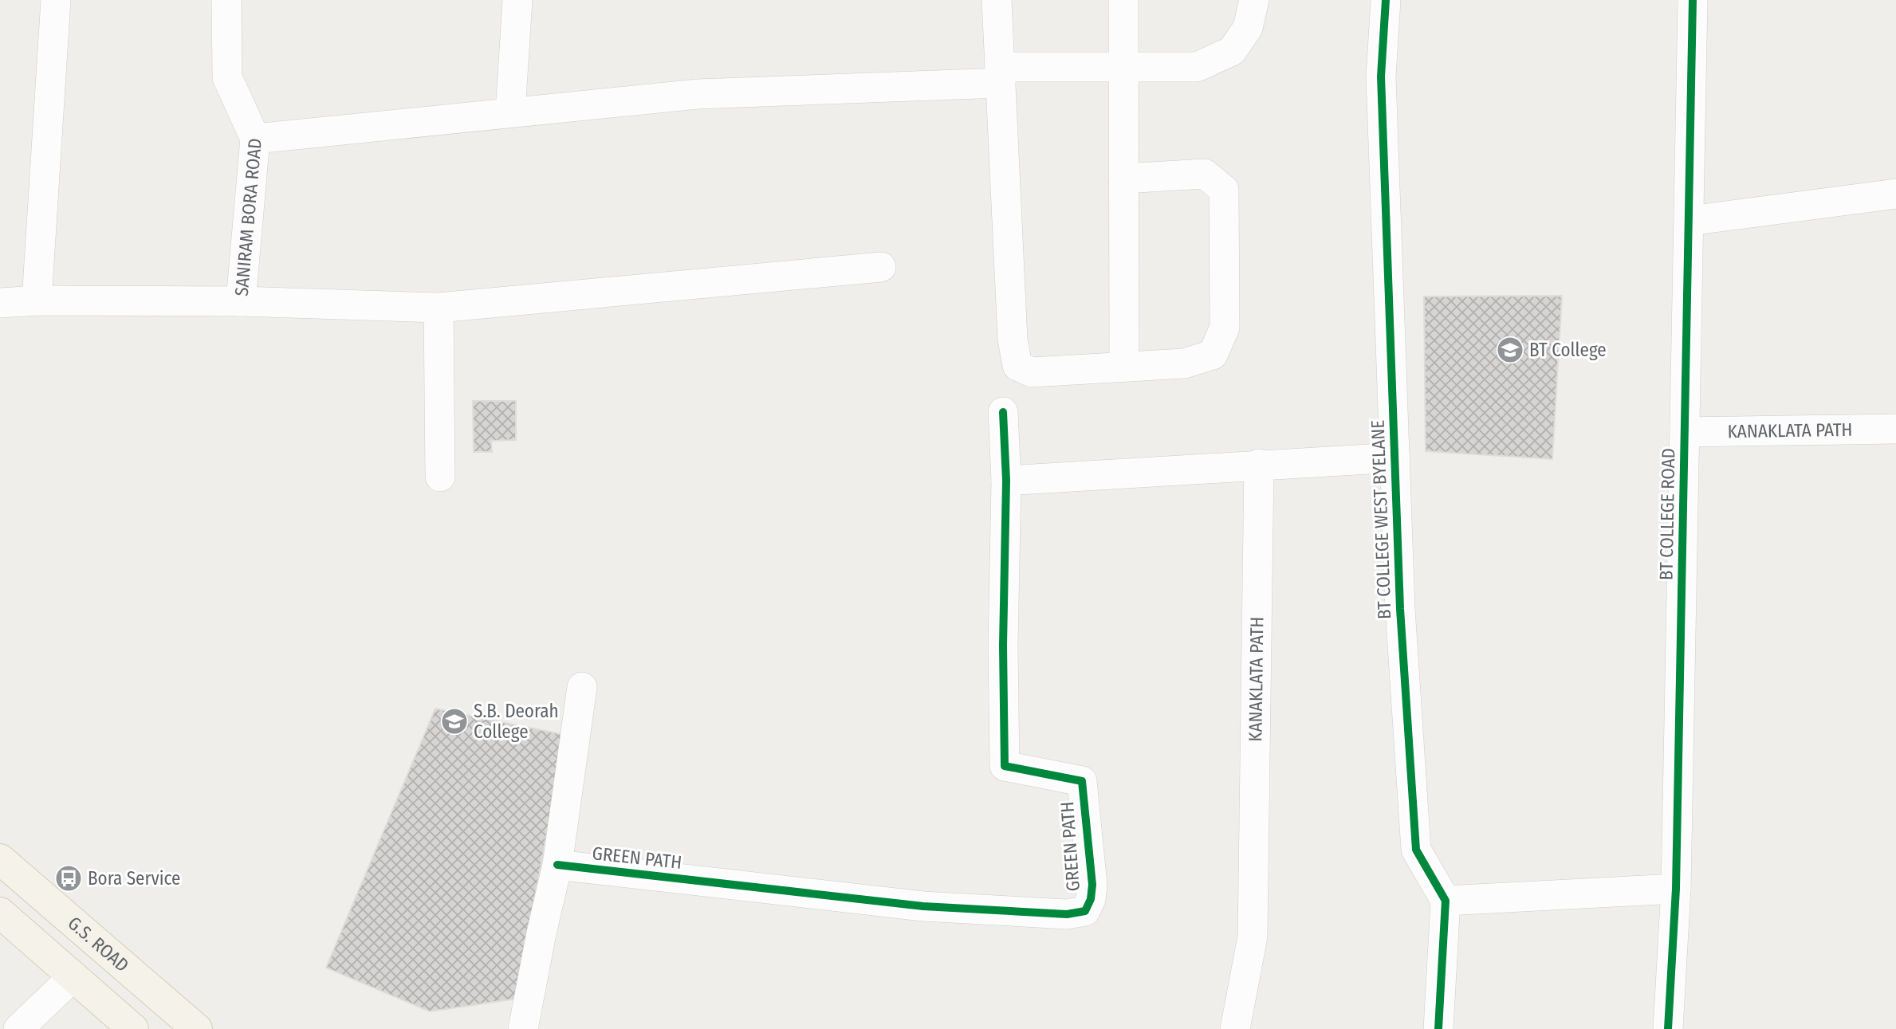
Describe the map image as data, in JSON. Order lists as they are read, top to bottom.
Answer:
{
  "streets": {
    "main road": ["G.S. ROAD"],
    "street": [
      "SANIRAM BORA ROAD",
      "KANAKLATA PATH",
      "BT COLLEGE ROAD",
      "BT COLLEGE WEST BYELANE",
      "GREEN PATH"
    ]
  },
  "crossings": [
    ["KANAKLATA PATH", "BT COLLEGE ROAD"]
  ],
  "places": {
    "school or university": ["BT College", "S.B. Deorah College"],
    "bus stop": ["Bora Service"]
  }
}
